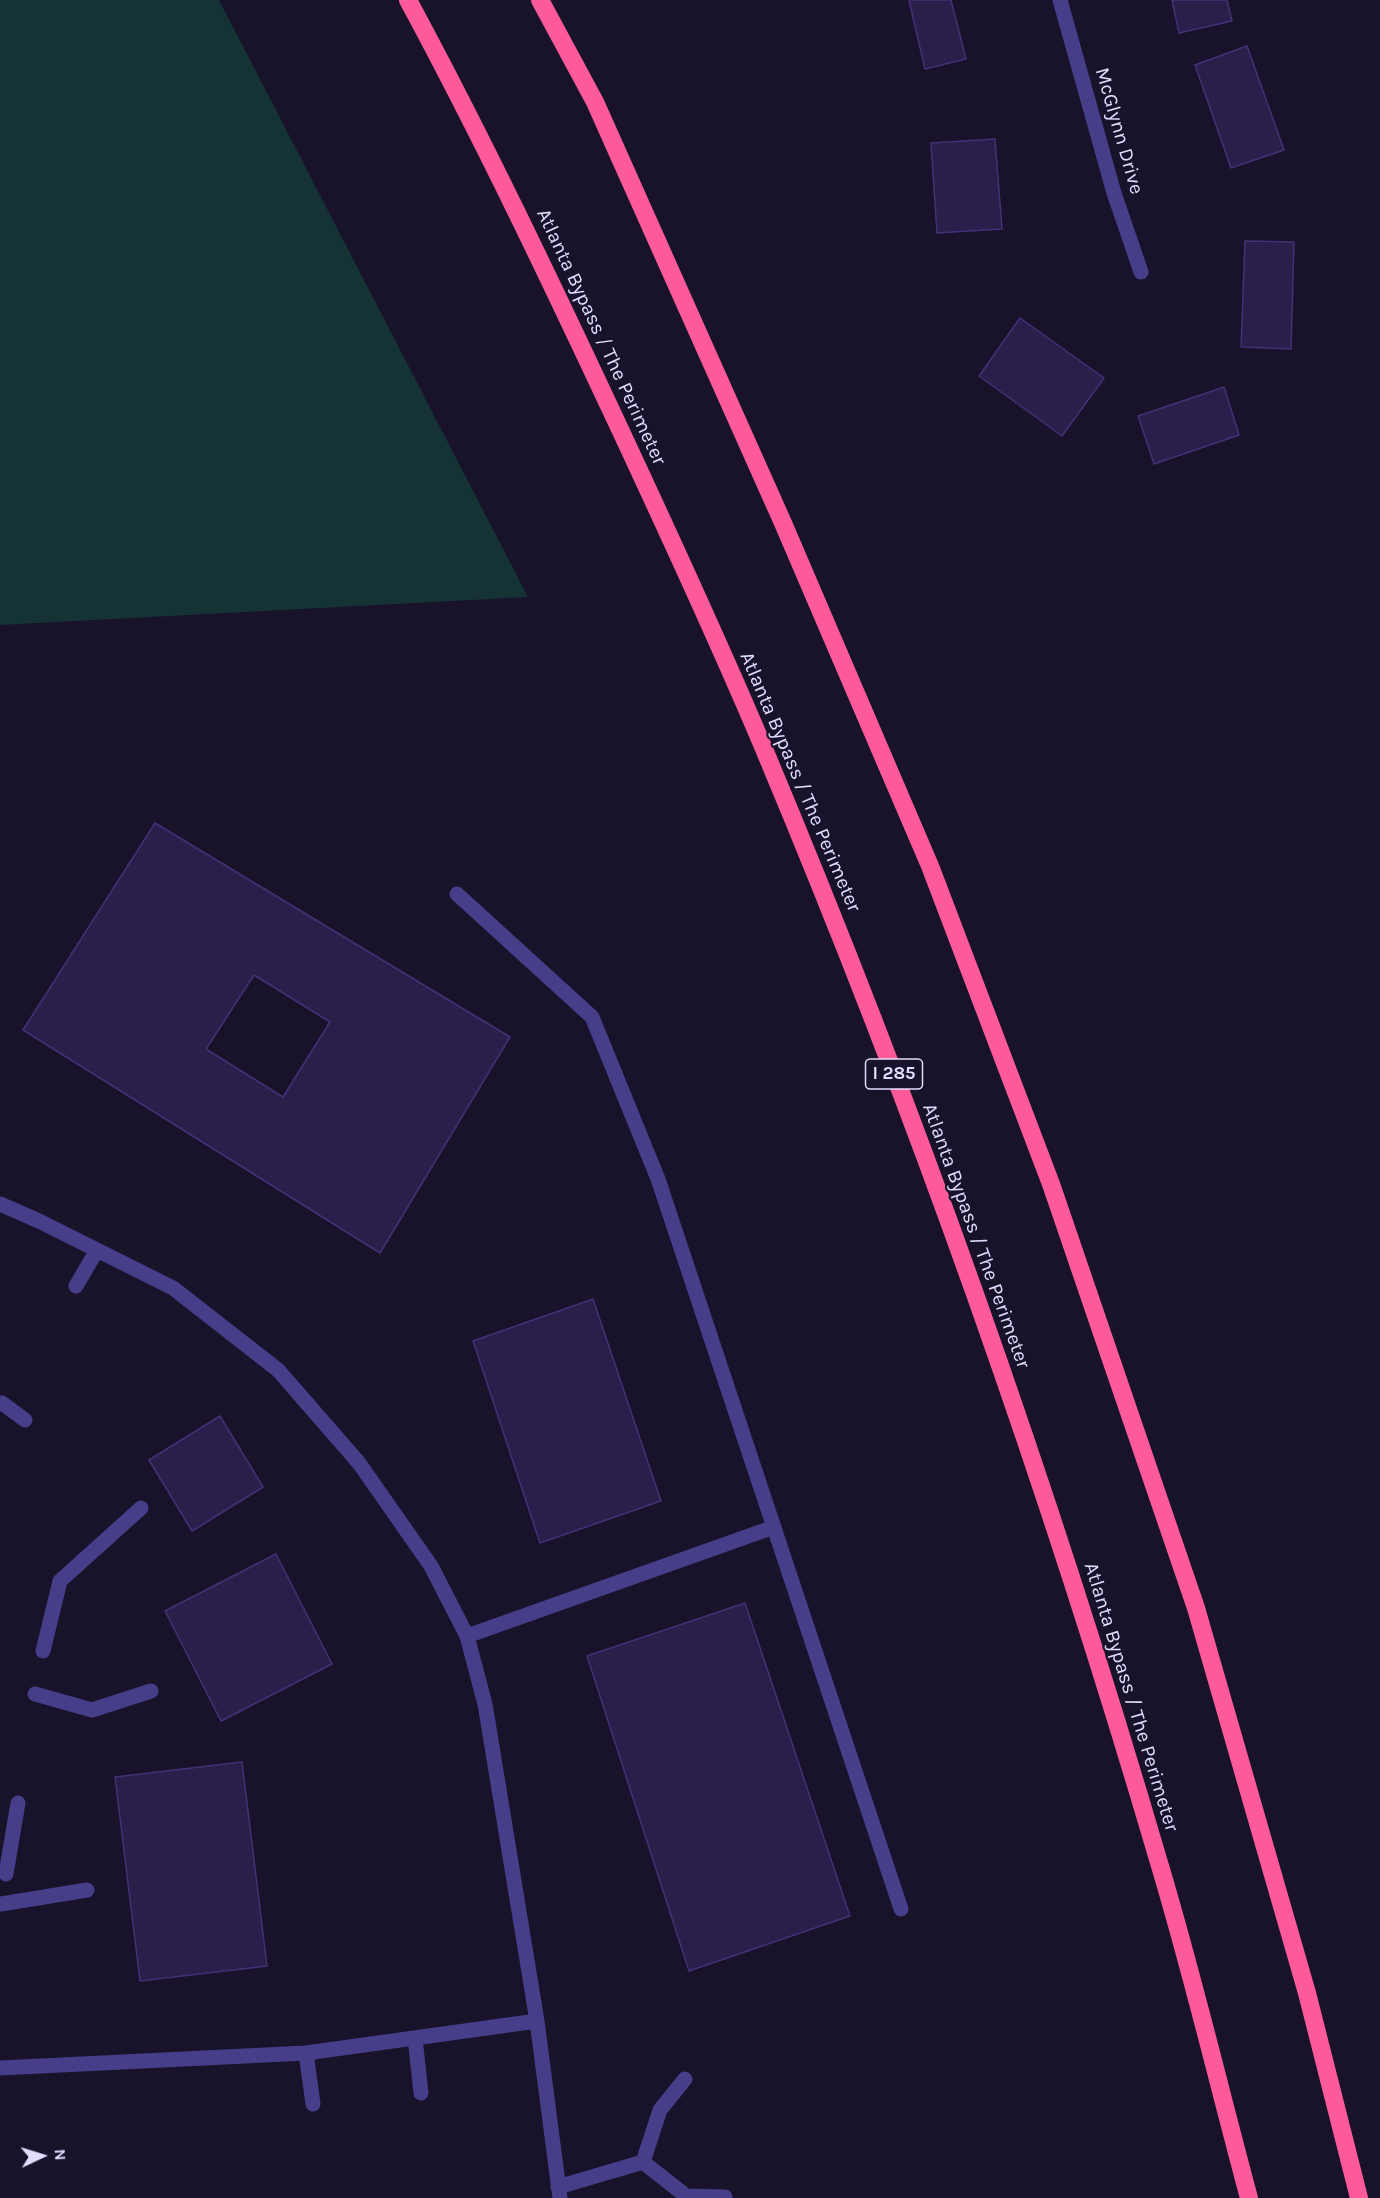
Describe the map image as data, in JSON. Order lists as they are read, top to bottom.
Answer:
{
  "streets": {
    "highway": ["Atlanta Bypass / The Perimeter", "I 285"],
    "street": ["McGlynn Drive"]
  },
  "north": "right"
}
